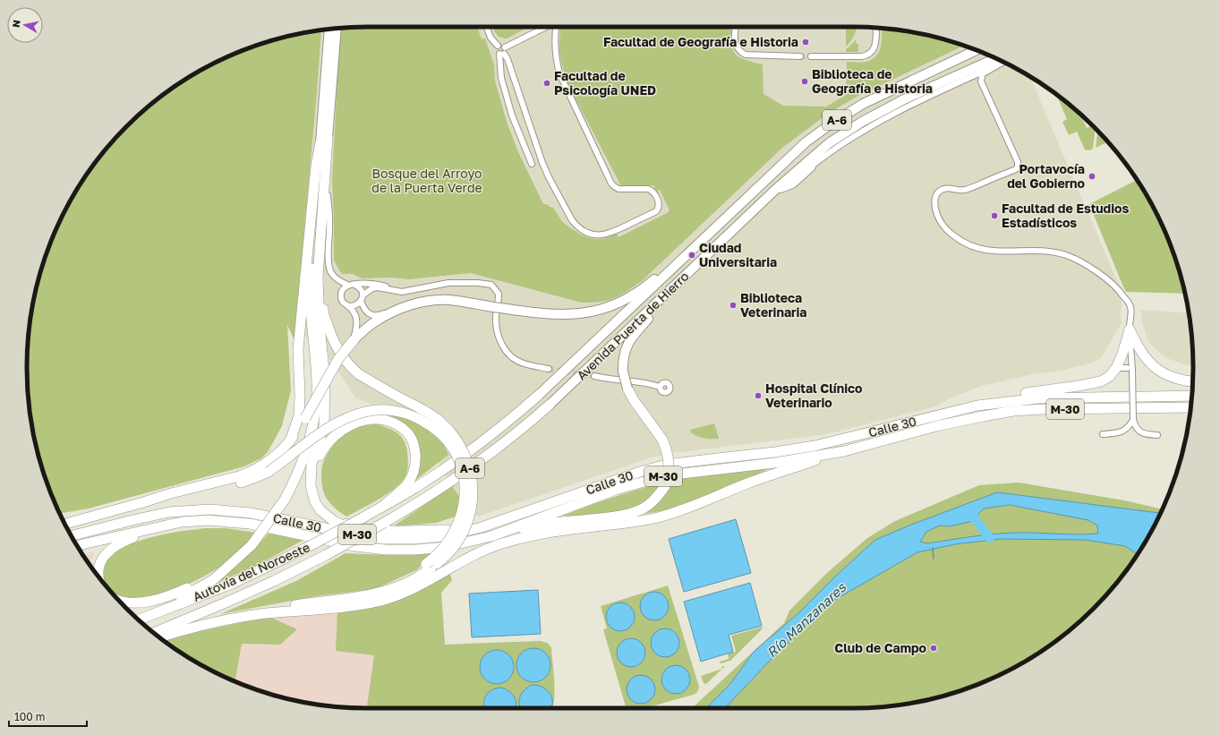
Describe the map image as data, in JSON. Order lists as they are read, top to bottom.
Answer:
{
  "streets": {
    "highway": [
      "A-6",
      "M-30",
      "Calle 30",
      "Autovía del Noroeste"
    ],
    "main road": ["Avenida Puerta de Hierro"]
  },
  "crossings": [
    ["Avenida Puerta de Hierro", "Autovía del Noroeste"]
  ],
  "water": ["Río Manzanares"],
  "parks": ["Bosque del Arroyo de la Puerta Verde"],
  "places": [
    "Facultad de Geografía e Historia",
    "Biblioteca de Geografía e Historia",
    "Facultad de Psicología UNED",
    "Portavocía del Gobierno",
    "Facultad de Estudios Estadísticos",
    "Ciudad Universitaria",
    "Biblioteca Veterinaria",
    "Hospital Clínico Veterinario",
    "Club de Campo"
  ],
  "scale_bar": "100 m",
  "north": "left"
}
